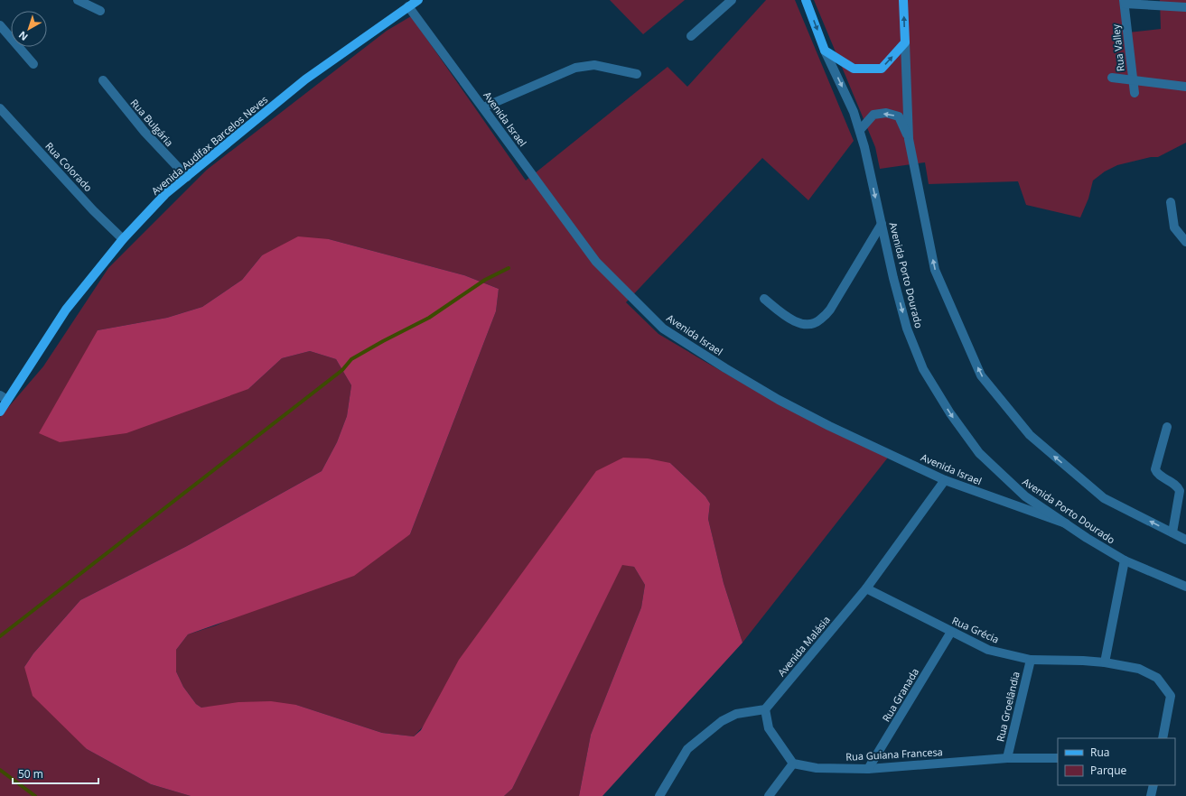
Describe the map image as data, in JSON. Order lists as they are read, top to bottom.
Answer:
{
  "streets": {
    "main road": ["Avenida Audifax Barcelos Neves", "Avenida Porto Dourado"],
    "street": [
      "Rua Valley",
      "Avenida Israel",
      "Rua Bulgária",
      "Rua Colorado",
      "Rua Grécia",
      "Avenida Malásia",
      "Rua Granada",
      "Rua Groelândia",
      "Rua Guiana Francesa"
    ]
  },
  "crossings": [
    ["Avenida Israel", "Avenida Audifax Barcelos Neves"],
    ["Avenida Israel", "Avenida Porto Dourado"],
    ["Avenida Israel", "Avenida Malásia"],
    ["Rua Bulgária", "Avenida Audifax Barcelos Neves"],
    ["Avenida Audifax Barcelos Neves", "Rua Colorado"],
    ["Rua Grécia", "Avenida Malásia"],
    ["Rua Grécia", "Rua Granada"],
    ["Rua Grécia", "Rua Groelândia"],
    ["Rua Granada", "Rua Guiana Francesa"],
    ["Rua Groelândia", "Rua Guiana Francesa"]
  ],
  "one_way": ["Avenida Porto Dourado"],
  "legend": ["Rua", "Parque"],
  "scale_bar": "50 m",
  "north": "bottom left"
}
